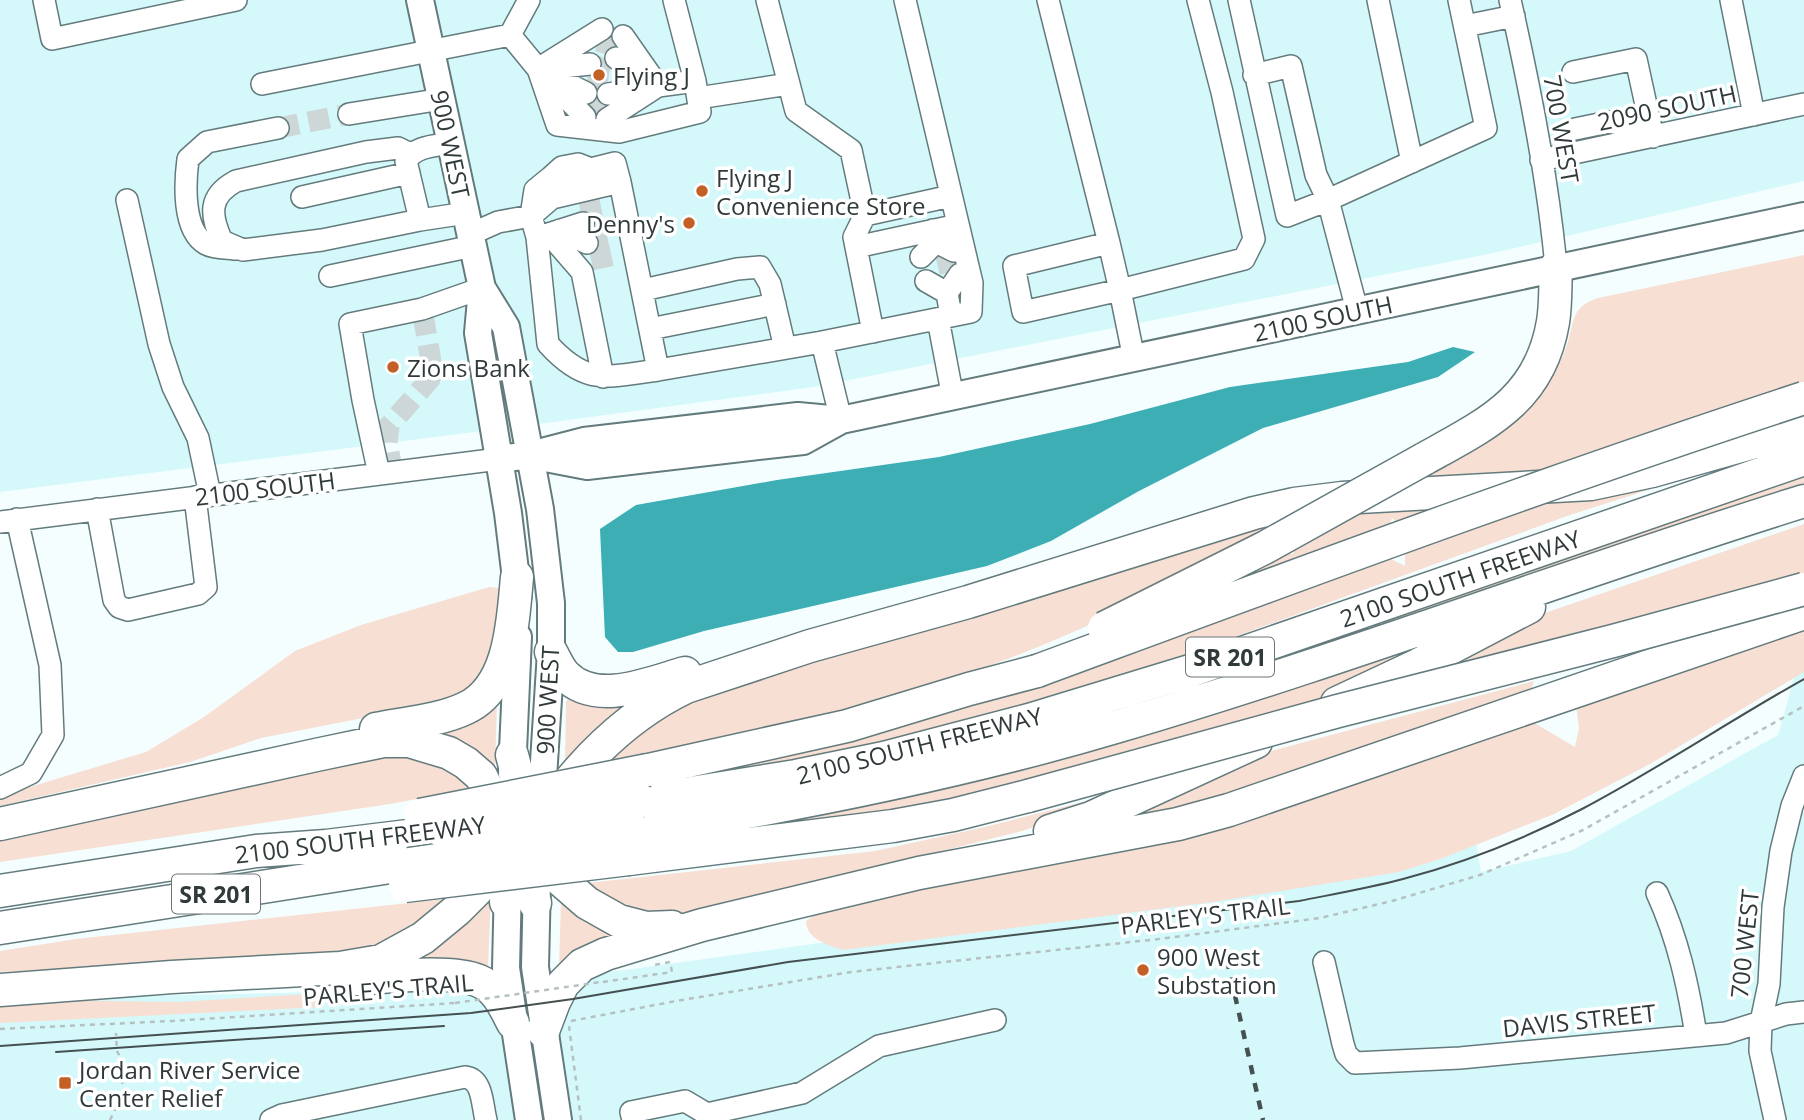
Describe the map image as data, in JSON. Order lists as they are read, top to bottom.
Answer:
{
  "streets": {
    "highway": ["2100 SOUTH FREEWAY", "SR 201"],
    "main road": ["900 WEST", "2100 SOUTH"],
    "street": ["2090 SOUTH", "700 WEST", "DAVIS STREET"],
    "path": ["PARLEY'S TRAIL"]
  },
  "crossings": [
    ["2090 SOUTH", "700 WEST"],
    ["700 WEST", "2100 SOUTH"],
    ["700 WEST", "DAVIS STREET"],
    ["900 WEST", "2100 SOUTH"]
  ],
  "places": {
    "other": [
      "Flying J",
      "Flying J Convenience Store",
      "Denny's",
      "Zions Bank",
      "900 West Substation"
    ],
    "transit": ["Jordan River Service Center Relief"]
  }
}
